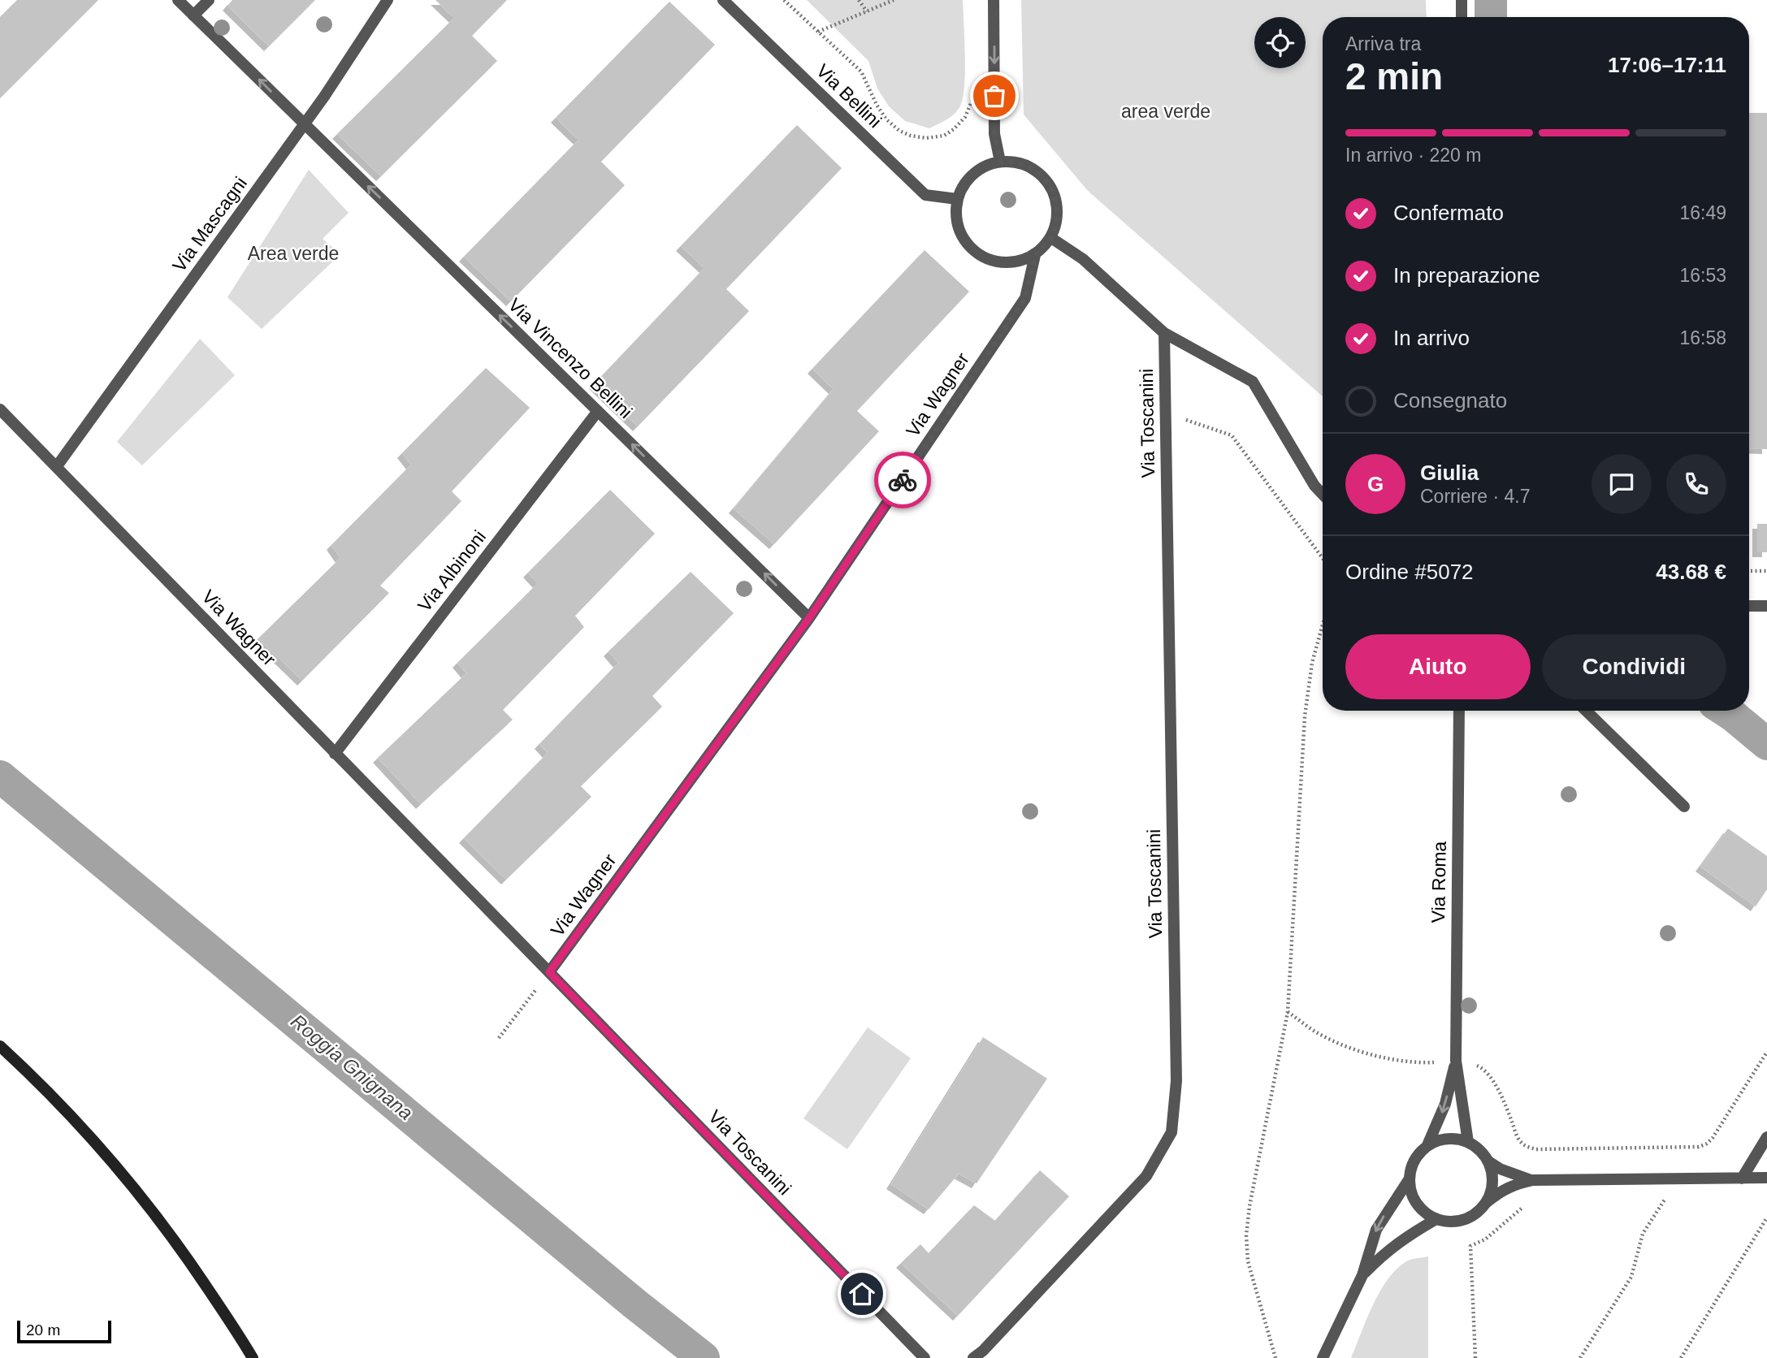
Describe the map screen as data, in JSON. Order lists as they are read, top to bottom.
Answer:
{
  "streets": {
    "street": [
      "Via Bellini",
      "Via Mascagni",
      "Via Vincenzo Bellini",
      "Via Wagner",
      "Via Toscanini",
      "Via Albinoni",
      "Via Roma"
    ]
  },
  "crossings": [
    ["Via Bellini", "Via Wagner"],
    ["Via Mascagni", "Via Vincenzo Bellini"],
    ["Via Mascagni", "Via Wagner"],
    ["Via Vincenzo Bellini", "Via Wagner"],
    ["Via Vincenzo Bellini", "Via Albinoni"],
    ["Via Wagner", "Via Toscanini"],
    ["Via Wagner", "Via Albinoni"]
  ],
  "one_way": ["Via Vincenzo Bellini"],
  "water": ["Roggia Gnignana"],
  "parks": ["area verde", "Area verde"],
  "scale_bar": "20 m",
  "page": {
    "heading": ["2 min", "Arriva tra", "17:06–17:11"],
    "panel": [
      "Giulia",
      "Corriere · 4.7",
      "Ordine #5072",
      "43.68 €"
    ],
    "bar": "In arrivo · 220 m",
    "list": [
      ["Confermato", "16:49"],
      ["In preparazione", "16:53"],
      ["In arrivo", "16:58"],
      "Consegnato"
    ],
    "round": "G",
    "buttons": ["Aiuto", "Condividi"],
    "scale": "20 m"
  }
}
